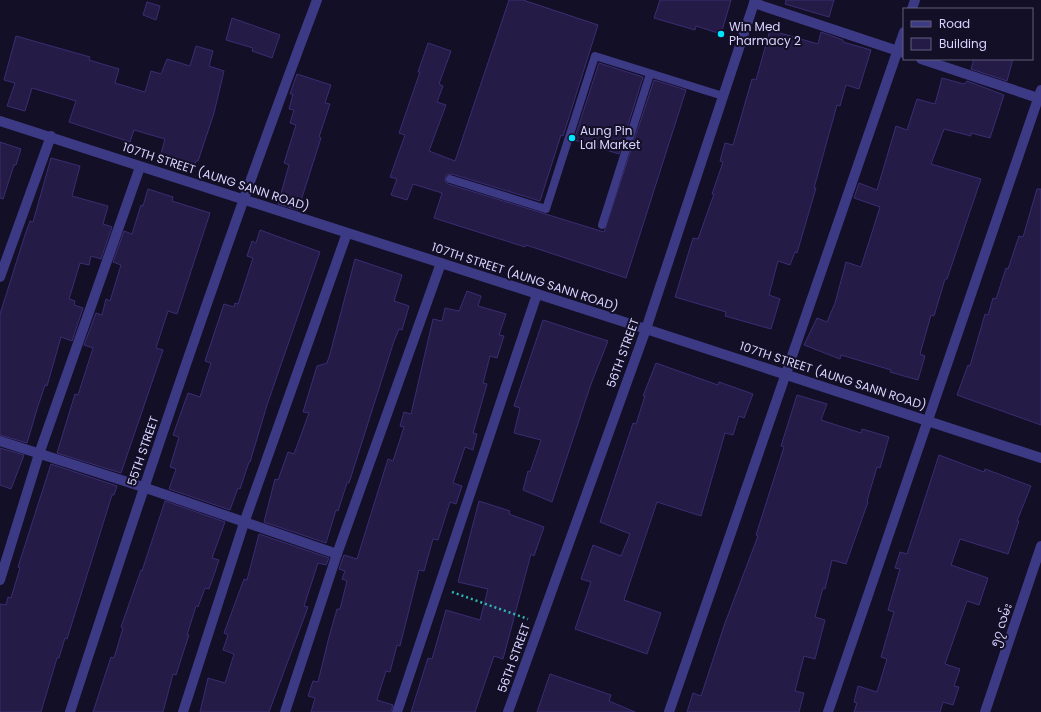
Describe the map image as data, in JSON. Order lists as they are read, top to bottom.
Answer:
{
  "streets": {
    "street": [
      "107TH STREET (AUNG SANN ROAD)",
      "56TH STREET",
      "55TH STREET",
      "၅၇ လမ်း"
    ]
  },
  "crossings": [
    ["107TH STREET (AUNG SANN ROAD)", "56TH STREET"],
    ["107TH STREET (AUNG SANN ROAD)", "55TH STREET"]
  ],
  "places": ["Win Med Pharmacy 2", "Aung Pin Lal Market"],
  "legend": ["Road", "Building"]
}
